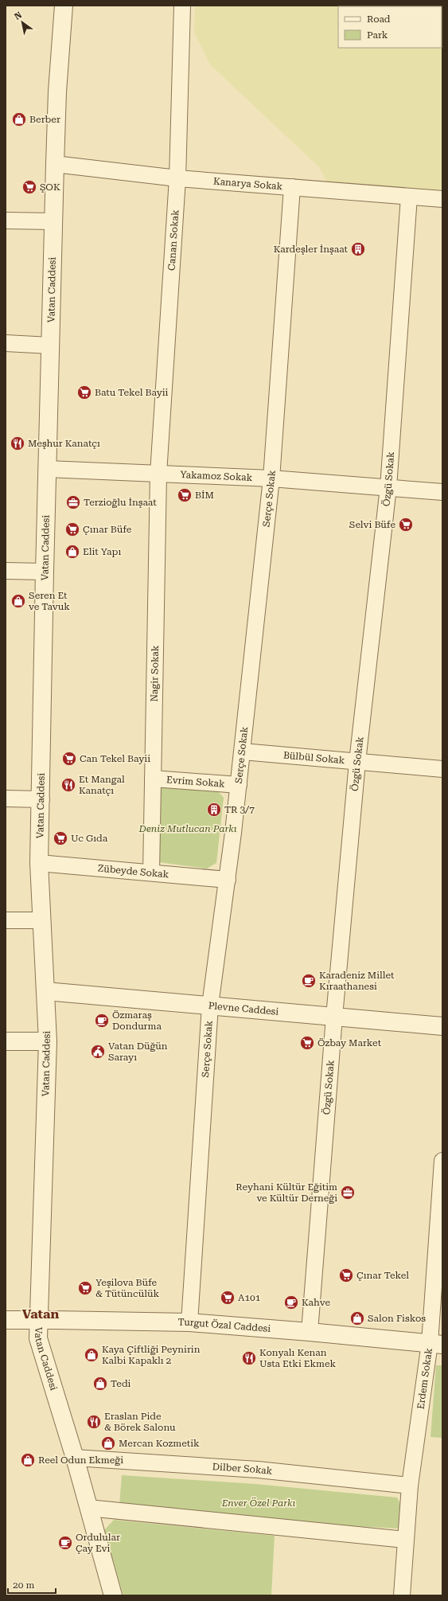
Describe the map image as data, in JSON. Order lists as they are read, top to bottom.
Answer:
{
  "streets": {
    "street": [
      "Kanarya Sokak",
      "Canan Sokak",
      "Vatan Caddesi",
      "Yakamoz Sokak",
      "Özgü Sokak",
      "Serçe Sokak",
      "Nagir Sokak",
      "Bülbül Sokak",
      "Evrim Sokak",
      "Zübeyde Sokak",
      "Plevne Caddesi",
      "Turgut Özal Caddesi",
      "Erdem Sokak",
      "Dilber Sokak"
    ]
  },
  "crossings": [
    ["Kanarya Sokak", "Canan Sokak"],
    ["Kanarya Sokak", "Vatan Caddesi"],
    ["Kanarya Sokak", "Özgü Sokak"],
    ["Kanarya Sokak", "Serçe Sokak"],
    ["Canan Sokak", "Yakamoz Sokak"],
    ["Canan Sokak", "Nagir Sokak"],
    ["Vatan Caddesi", "Yakamoz Sokak"],
    ["Vatan Caddesi", "Zübeyde Sokak"],
    ["Vatan Caddesi", "Plevne Caddesi"],
    ["Vatan Caddesi", "Turgut Özal Caddesi"],
    ["Vatan Caddesi", "Dilber Sokak"],
    ["Yakamoz Sokak", "Özgü Sokak"],
    ["Yakamoz Sokak", "Serçe Sokak"],
    ["Yakamoz Sokak", "Nagir Sokak"],
    ["Özgü Sokak", "Bülbül Sokak"],
    ["Özgü Sokak", "Plevne Caddesi"],
    ["Özgü Sokak", "Turgut Özal Caddesi"],
    ["Serçe Sokak", "Bülbül Sokak"],
    ["Serçe Sokak", "Evrim Sokak"],
    ["Serçe Sokak", "Zübeyde Sokak"],
    ["Serçe Sokak", "Plevne Caddesi"],
    ["Serçe Sokak", "Turgut Özal Caddesi"],
    ["Nagir Sokak", "Evrim Sokak"],
    ["Nagir Sokak", "Zübeyde Sokak"],
    ["Turgut Özal Caddesi", "Erdem Sokak"],
    ["Erdem Sokak", "Dilber Sokak"]
  ],
  "districts": ["Vatan"],
  "parks": ["Deniz Mutlucan Parkı", "Enver Özel Parkı"],
  "places": {
    "shop": [
      "Berber",
      "Elit Yapı",
      "Seren Et ve Tavuk",
      "Salon Fiskos",
      "Kaya Çiftliği Peynirin Kalbi Kapaklı 2",
      "Tedi",
      "Mercan Kozmetik",
      "Reel Odun Ekmeği"
    ],
    "supermarket": [
      "ŞOK",
      "Batu Tekel Bayii",
      "BİM",
      "Selvi Büfe",
      "Çınar Büfe",
      "Can Tekel Bayii",
      "Uc Gıda",
      "Özbay Market",
      "Çınar Tekel",
      "Yeşilova Büfe & Tütüncülük",
      "A101"
    ],
    "building": ["Kardeşler İnşaat", "TR 3/7"],
    "restaurant": [
      "Meşhur Kanatçı",
      "Et Mangal Kanatçı",
      "Konyalı Kenan Usta Etki Ekmek",
      "Eraslan Pide & Börek Salonu"
    ],
    "office": ["Terzioğlu İnşaat", "Reyhani Kültür Eğitim ve Kültür Derneği"],
    "cafe": [
      "Karadeniz Millet Kıraathanesi",
      "Özmaraş Dondurma",
      "Kahve",
      "Ordulular Çay Evi"
    ],
    "public building": ["Vatan Düğün Sarayı"]
  },
  "legend": ["Road", "Park"],
  "scale_bar": "20 m",
  "north": "top left"
}
